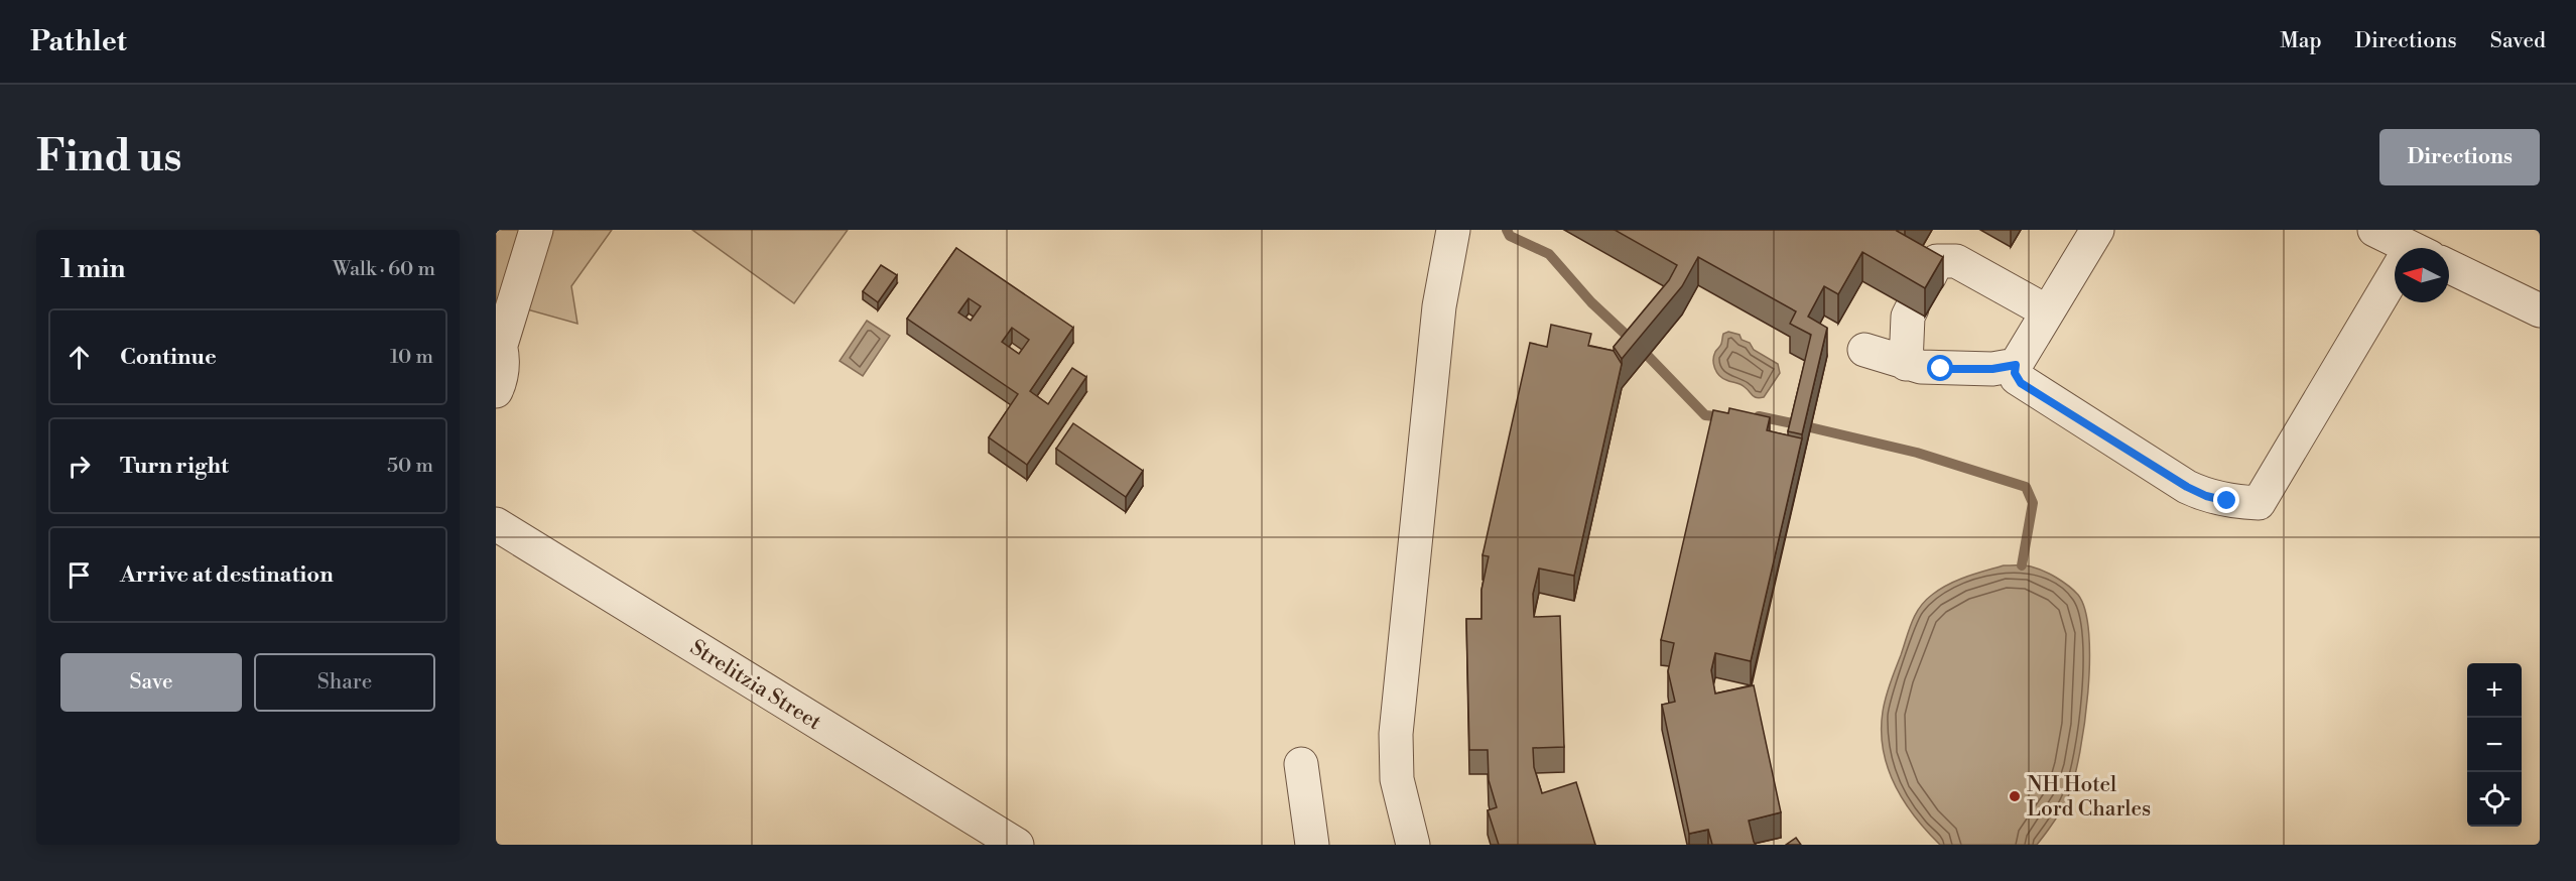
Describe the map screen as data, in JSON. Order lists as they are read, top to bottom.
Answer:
{
  "streets": {
    "street": ["Strelitzia Street"]
  },
  "places": ["NH Hotel Lord Charles"],
  "north": "left",
  "page": {
    "header": "Pathlet",
    "nav": ["Map", "Directions", "Saved"],
    "buttons": [
      "Directions",
      ["Save", "Share"]
    ],
    "title": "Find us",
    "heading": ["1 min", "Walk · 60 m"],
    "list": [
      ["Continue", "10 m"],
      ["Turn right", "50 m"],
      "Arrive at destination"
    ],
    "map_buttons": ["+", "−"]
  }
}
